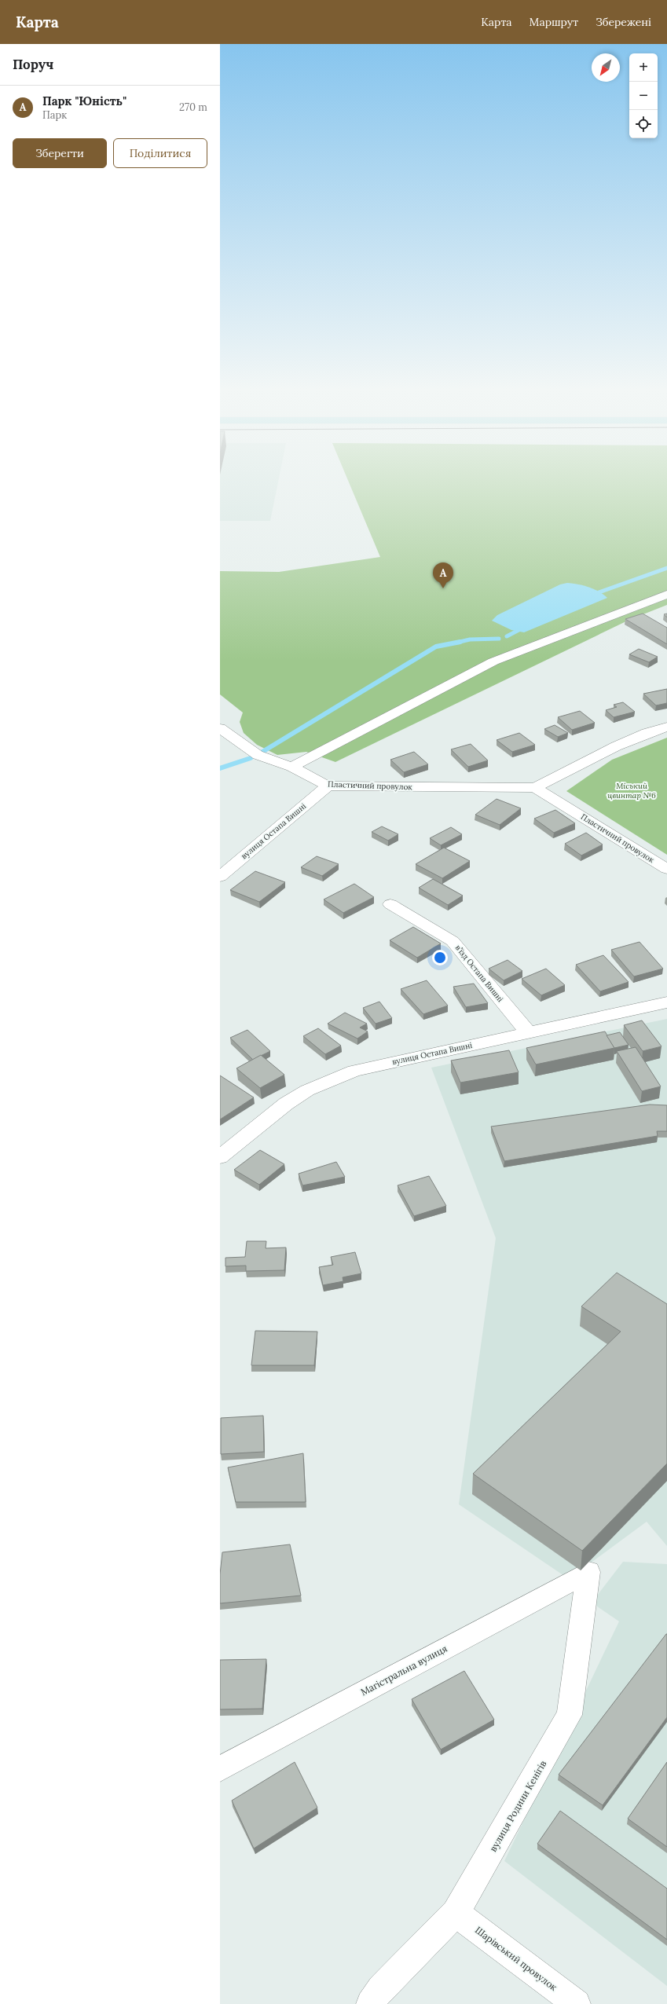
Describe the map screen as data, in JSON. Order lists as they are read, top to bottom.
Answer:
{
  "streets": {
    "street": [
      "Пластичний провулок",
      "вулиця Остапа Вишні",
      "в’їзд Остапа Вишні",
      "Магістральна вулиця",
      "вулиця Родини Кенігів",
      "Шарівський провулок"
    ]
  },
  "crossings": [
    ["Пластичний провулок", "вулиця Остапа Вишні"],
    ["вулиця Остапа Вишні", "в’їзд Остапа Вишні"],
    ["Магістральна вулиця", "вулиця Родини Кенігів"],
    ["вулиця Родини Кенігів", "Шарівський провулок"]
  ],
  "parks": ["Міський цвинтар №6"],
  "north": "bottom left",
  "page": {
    "header": "Карта",
    "nav": ["Карта", "Маршрут", "Збережені"],
    "heading": "Поруч",
    "map_buttons": ["+", "−"],
    "list": [
      {
        "mark": "A",
        "name": "Парк \"Юність\"",
        "note": "Парк",
        "value": "270 m"
      }
    ],
    "buttons": ["Зберегти", "Поділитися"],
    "pins": "A"
  }
}
